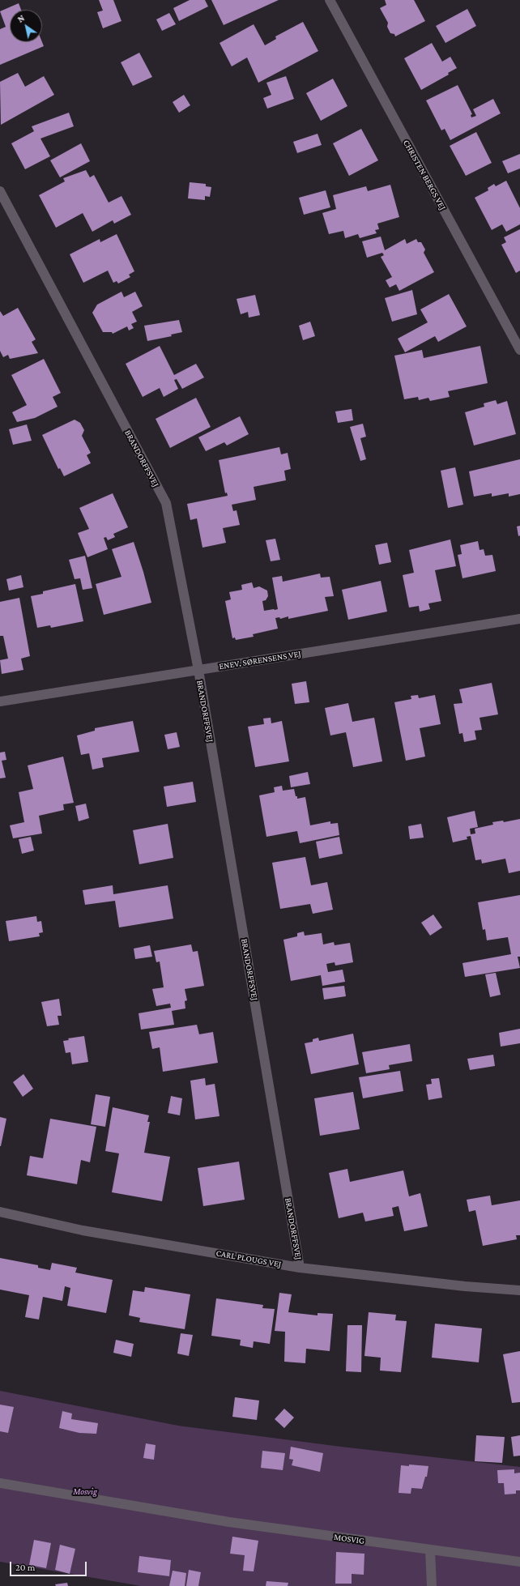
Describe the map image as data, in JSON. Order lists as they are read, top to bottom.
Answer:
{
  "streets": {
    "street": [
      "CHRISTEN BERGS VEJ",
      "BRANDORFFSVEJ",
      "ENEV. SØRENSENS VEJ",
      "CARL PLOUGS VEJ",
      "MOSVIG"
    ]
  },
  "crossings": [
    ["BRANDORFFSVEJ", "ENEV. SØRENSENS VEJ"],
    ["BRANDORFFSVEJ", "CARL PLOUGS VEJ"]
  ],
  "parks": ["Mosvig"],
  "scale_bar": "20 m",
  "north": "top left"
}
